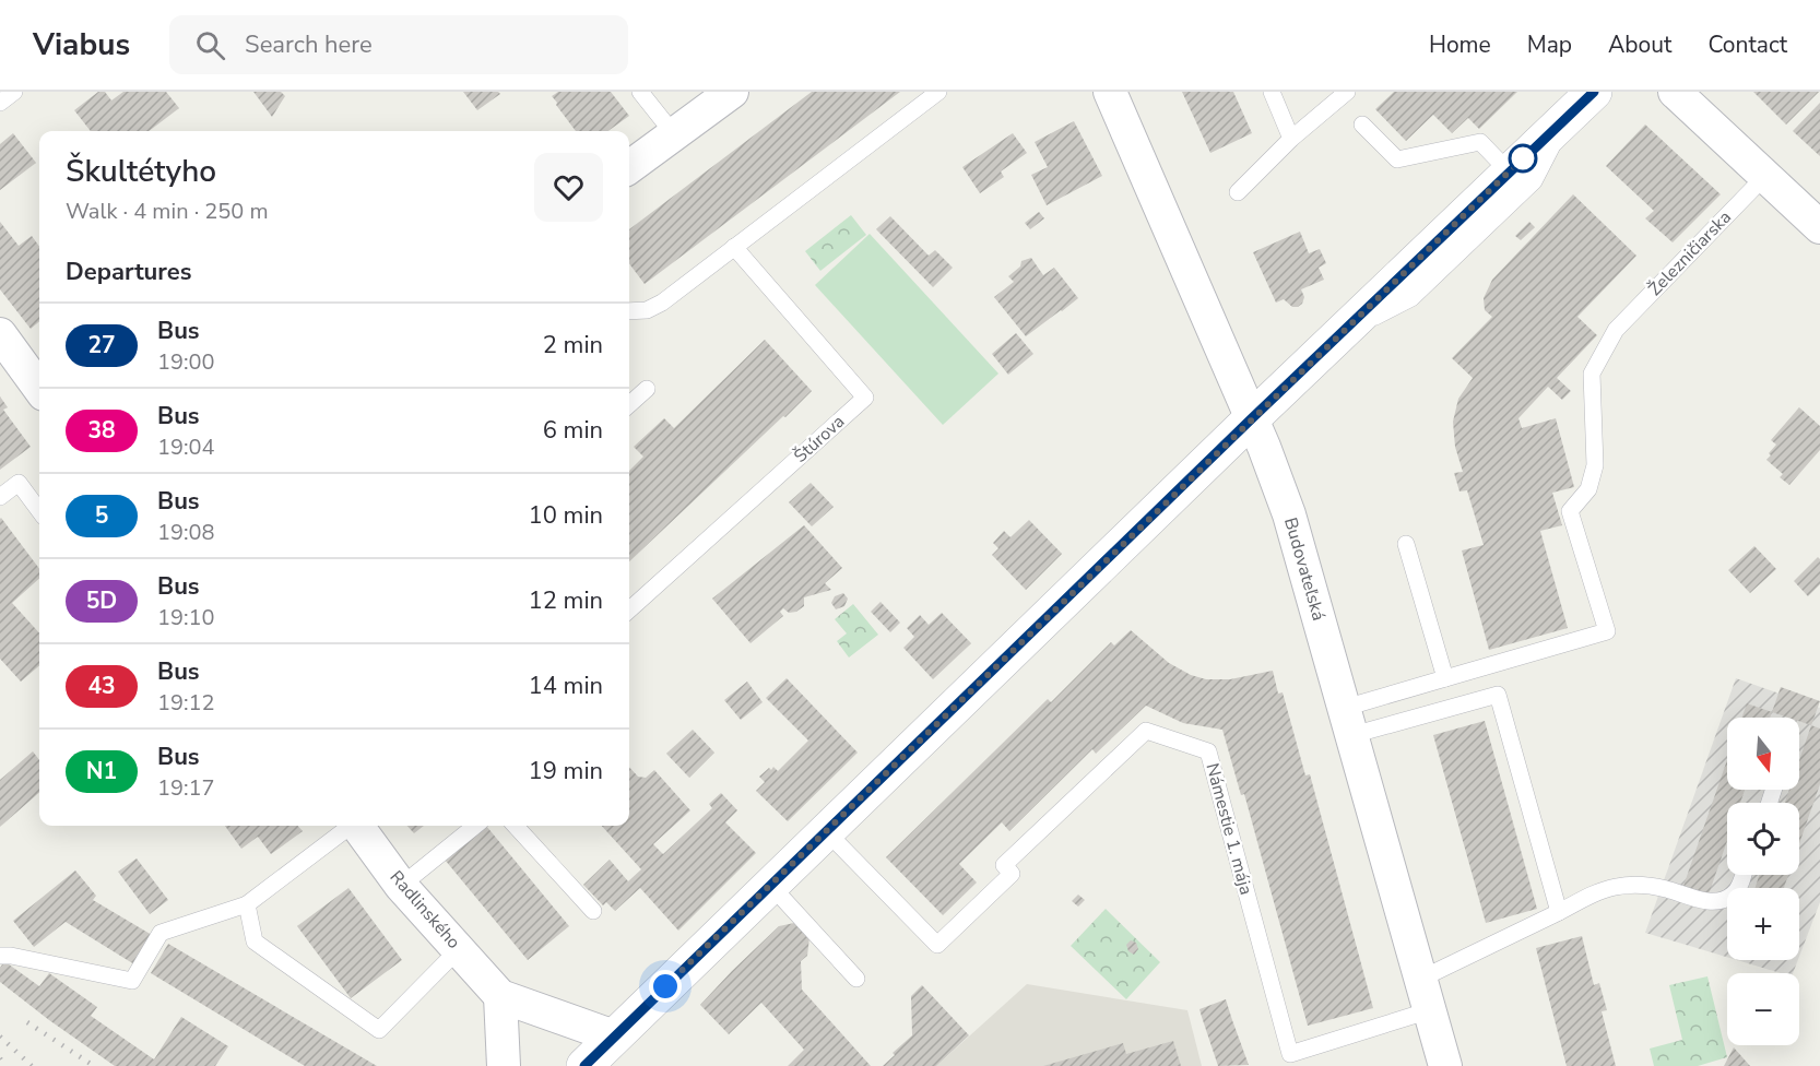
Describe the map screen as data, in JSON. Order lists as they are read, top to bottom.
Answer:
{
  "streets": {
    "street": ["Budovateľská", "Radlinského"],
    "lane": ["Železničiarska", "Štúrova", "Námestie 1. mája"]
  },
  "crossings": [
    ["Budovateľská", "Námestie 1. mája"]
  ],
  "lines": ["bus line 27"],
  "north": "bottom",
  "page": {
    "header": "Viabus",
    "search": "Search here",
    "nav": [
      "Home",
      "Map",
      "About",
      "Contact"
    ],
    "heading": [
      ["Škultétyho", "Walk · 4 min · 250 m"],
      "Departures"
    ],
    "list": [
      {
        "mark": "27",
        "name": "Bus",
        "note": "19:00",
        "value": "2 min"
      },
      {
        "mark": "38",
        "name": "Bus",
        "note": "19:04",
        "value": "6 min"
      },
      {
        "mark": "5",
        "name": "Bus",
        "note": "19:08",
        "value": "10 min"
      },
      {
        "mark": "5D",
        "name": "Bus",
        "note": "19:10",
        "value": "12 min"
      },
      {
        "mark": "43",
        "name": "Bus",
        "note": "19:12",
        "value": "14 min"
      },
      {
        "mark": "N1",
        "name": "Bus",
        "note": "19:17",
        "value": "19 min"
      }
    ],
    "map_buttons": ["+", "−"]
  }
}
